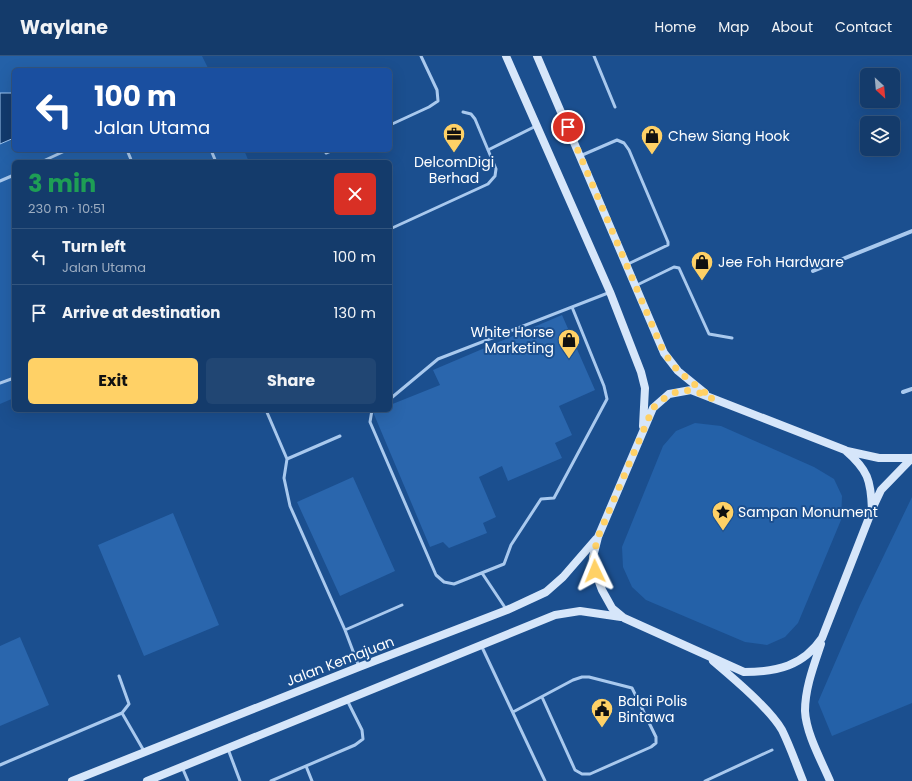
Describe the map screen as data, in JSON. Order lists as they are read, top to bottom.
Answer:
{
  "streets": {
    "main road": ["Jalan Kemajuan"]
  },
  "places": {
    "office": ["DelcomDigi Berhad"],
    "shop": ["Chew Siang Hook", "Jee Foh Hardware", "White Horse Marketing"],
    "place": ["Sampan Monument"],
    "public building": ["Balai Polis Bintawa"]
  },
  "north": "bottom right",
  "page": {
    "header": "Waylane",
    "nav": [
      "Home",
      "Map",
      "About",
      "Contact"
    ],
    "turn": ["100 m", "Jalan Utama"],
    "heading": ["3 min", "230 m · 10:51"],
    "list": [
      {
        "name": "Turn left",
        "note": "Jalan Utama",
        "value": "100 m"
      },
      {
        "name": "Arrive at destination",
        "value": "130 m"
      }
    ],
    "buttons": ["Exit", "Share"]
  }
}
